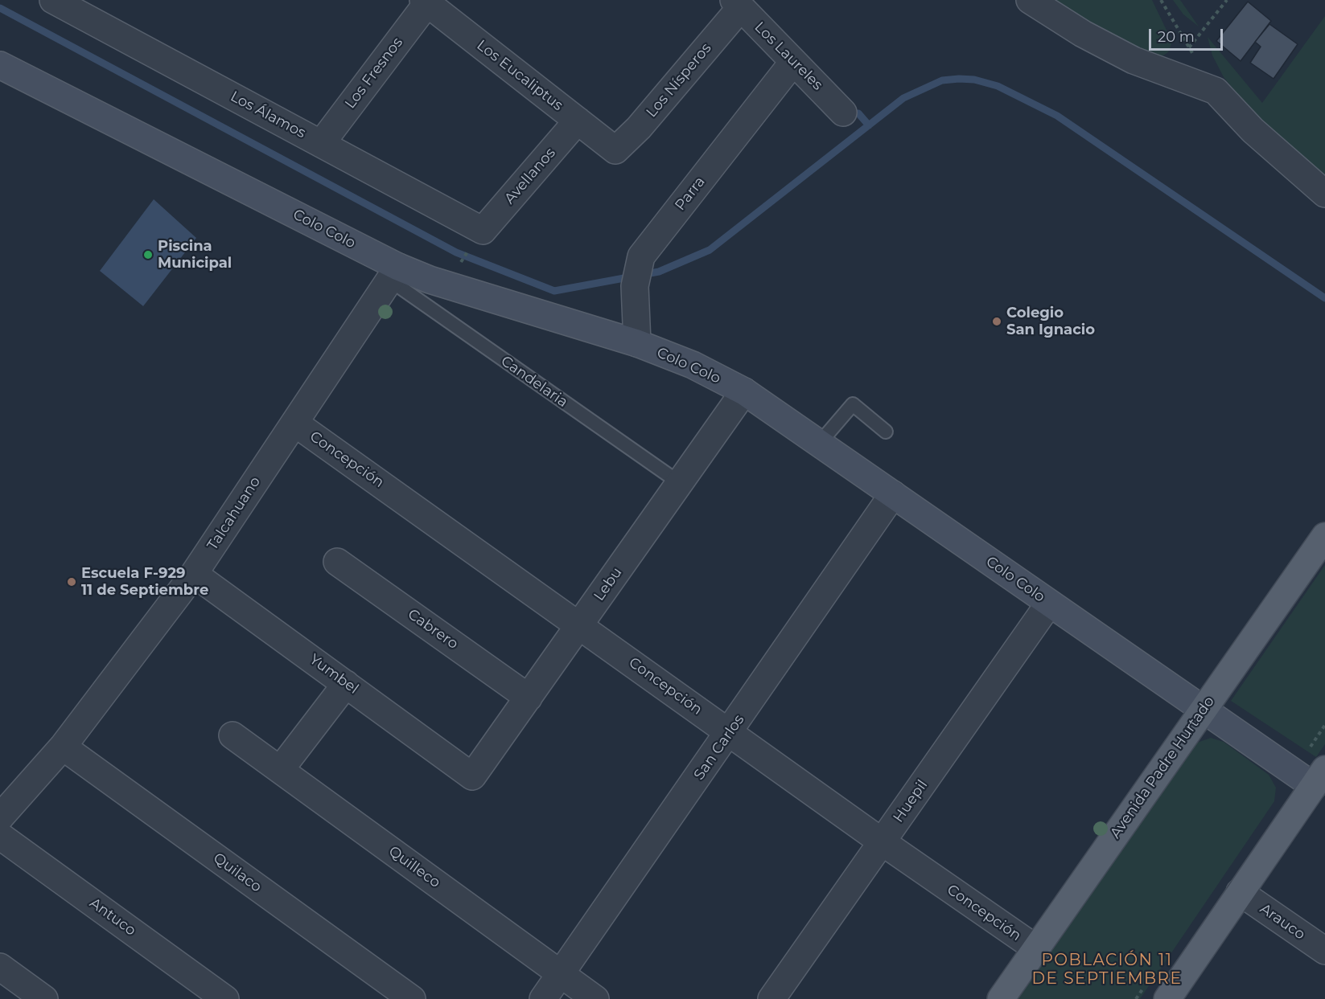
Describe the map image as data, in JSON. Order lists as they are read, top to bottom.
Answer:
{
  "streets": {
    "main road": ["Colo Colo", "Avenida Padre Hurtado"],
    "street": [
      "Los Laureles",
      "Los Fresnos",
      "Los Eucaliptus",
      "Los Nísperos",
      "Los Álamos",
      "Avellanos",
      "Parra",
      "Concepción",
      "Talcahuano",
      "Lebu",
      "Cabrero",
      "Yumbel",
      "San Carlos",
      "Huepil",
      "Quilleco",
      "Quilaco",
      "Antuco",
      "Arauco"
    ],
    "lane": ["Candelaria"]
  },
  "crossings": [
    ["Los Laureles", "Los Nísperos"],
    ["Los Laureles", "Parra"],
    ["Los Fresnos", "Los Eucaliptus"],
    ["Los Fresnos", "Los Álamos"],
    ["Los Eucaliptus", "Los Nísperos"],
    ["Los Eucaliptus", "Avellanos"],
    ["Los Álamos", "Avellanos"],
    ["Parra", "Colo Colo"],
    ["Colo Colo", "Candelaria"],
    ["Colo Colo", "Talcahuano"],
    ["Colo Colo", "Lebu"],
    ["Colo Colo", "San Carlos"],
    ["Colo Colo", "Avenida Padre Hurtado"],
    ["Colo Colo", "Huepil"],
    ["Candelaria", "Talcahuano"],
    ["Candelaria", "Lebu"],
    ["Concepción", "Talcahuano"],
    ["Concepción", "Lebu"],
    ["Concepción", "San Carlos"],
    ["Concepción", "Avenida Padre Hurtado"],
    ["Concepción", "Huepil"],
    ["Talcahuano", "Yumbel"],
    ["Talcahuano", "Quilaco"],
    ["Lebu", "Cabrero"],
    ["Lebu", "Yumbel"],
    ["San Carlos", "Quilleco"]
  ],
  "districts": ["POBLACIÓN 11 DE SEPTIEMBRE"],
  "places": ["Piscina Municipal", "Colegio San Ignacio", "Escuela F-929 11 de Septiembre"],
  "scale_bar": "20 m"
}
